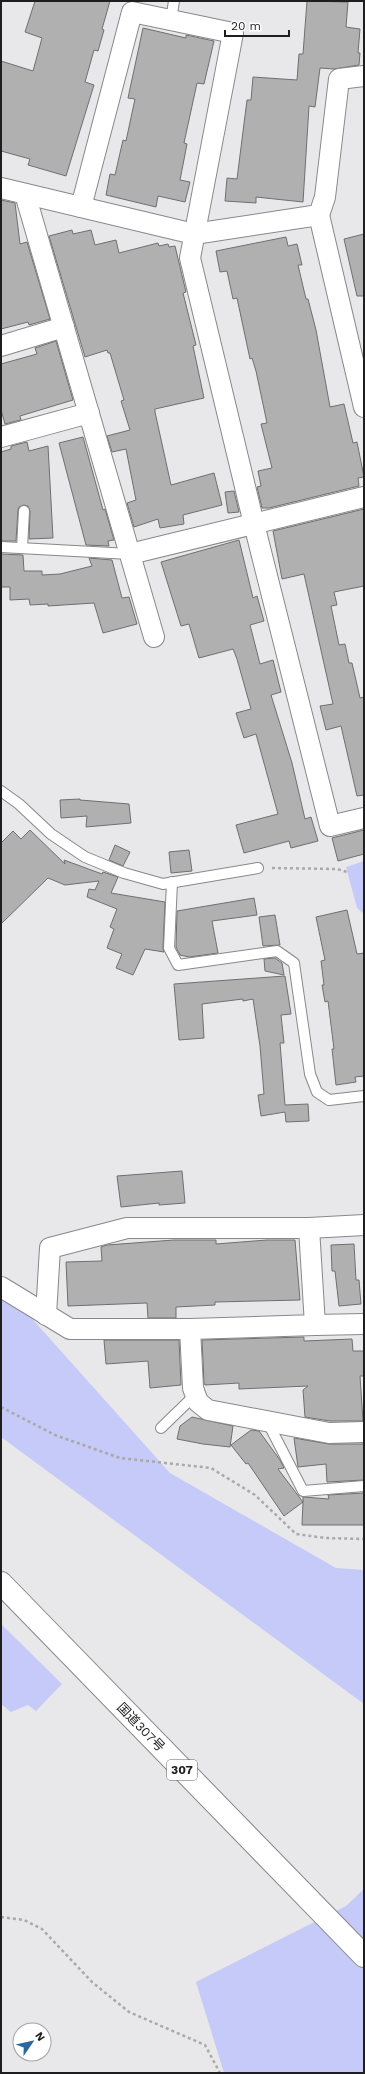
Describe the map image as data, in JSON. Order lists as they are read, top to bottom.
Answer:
{
  "streets": {
    "highway": ["国道307号", "307"]
  },
  "scale_bar": "20 m",
  "north": "top right"
}
